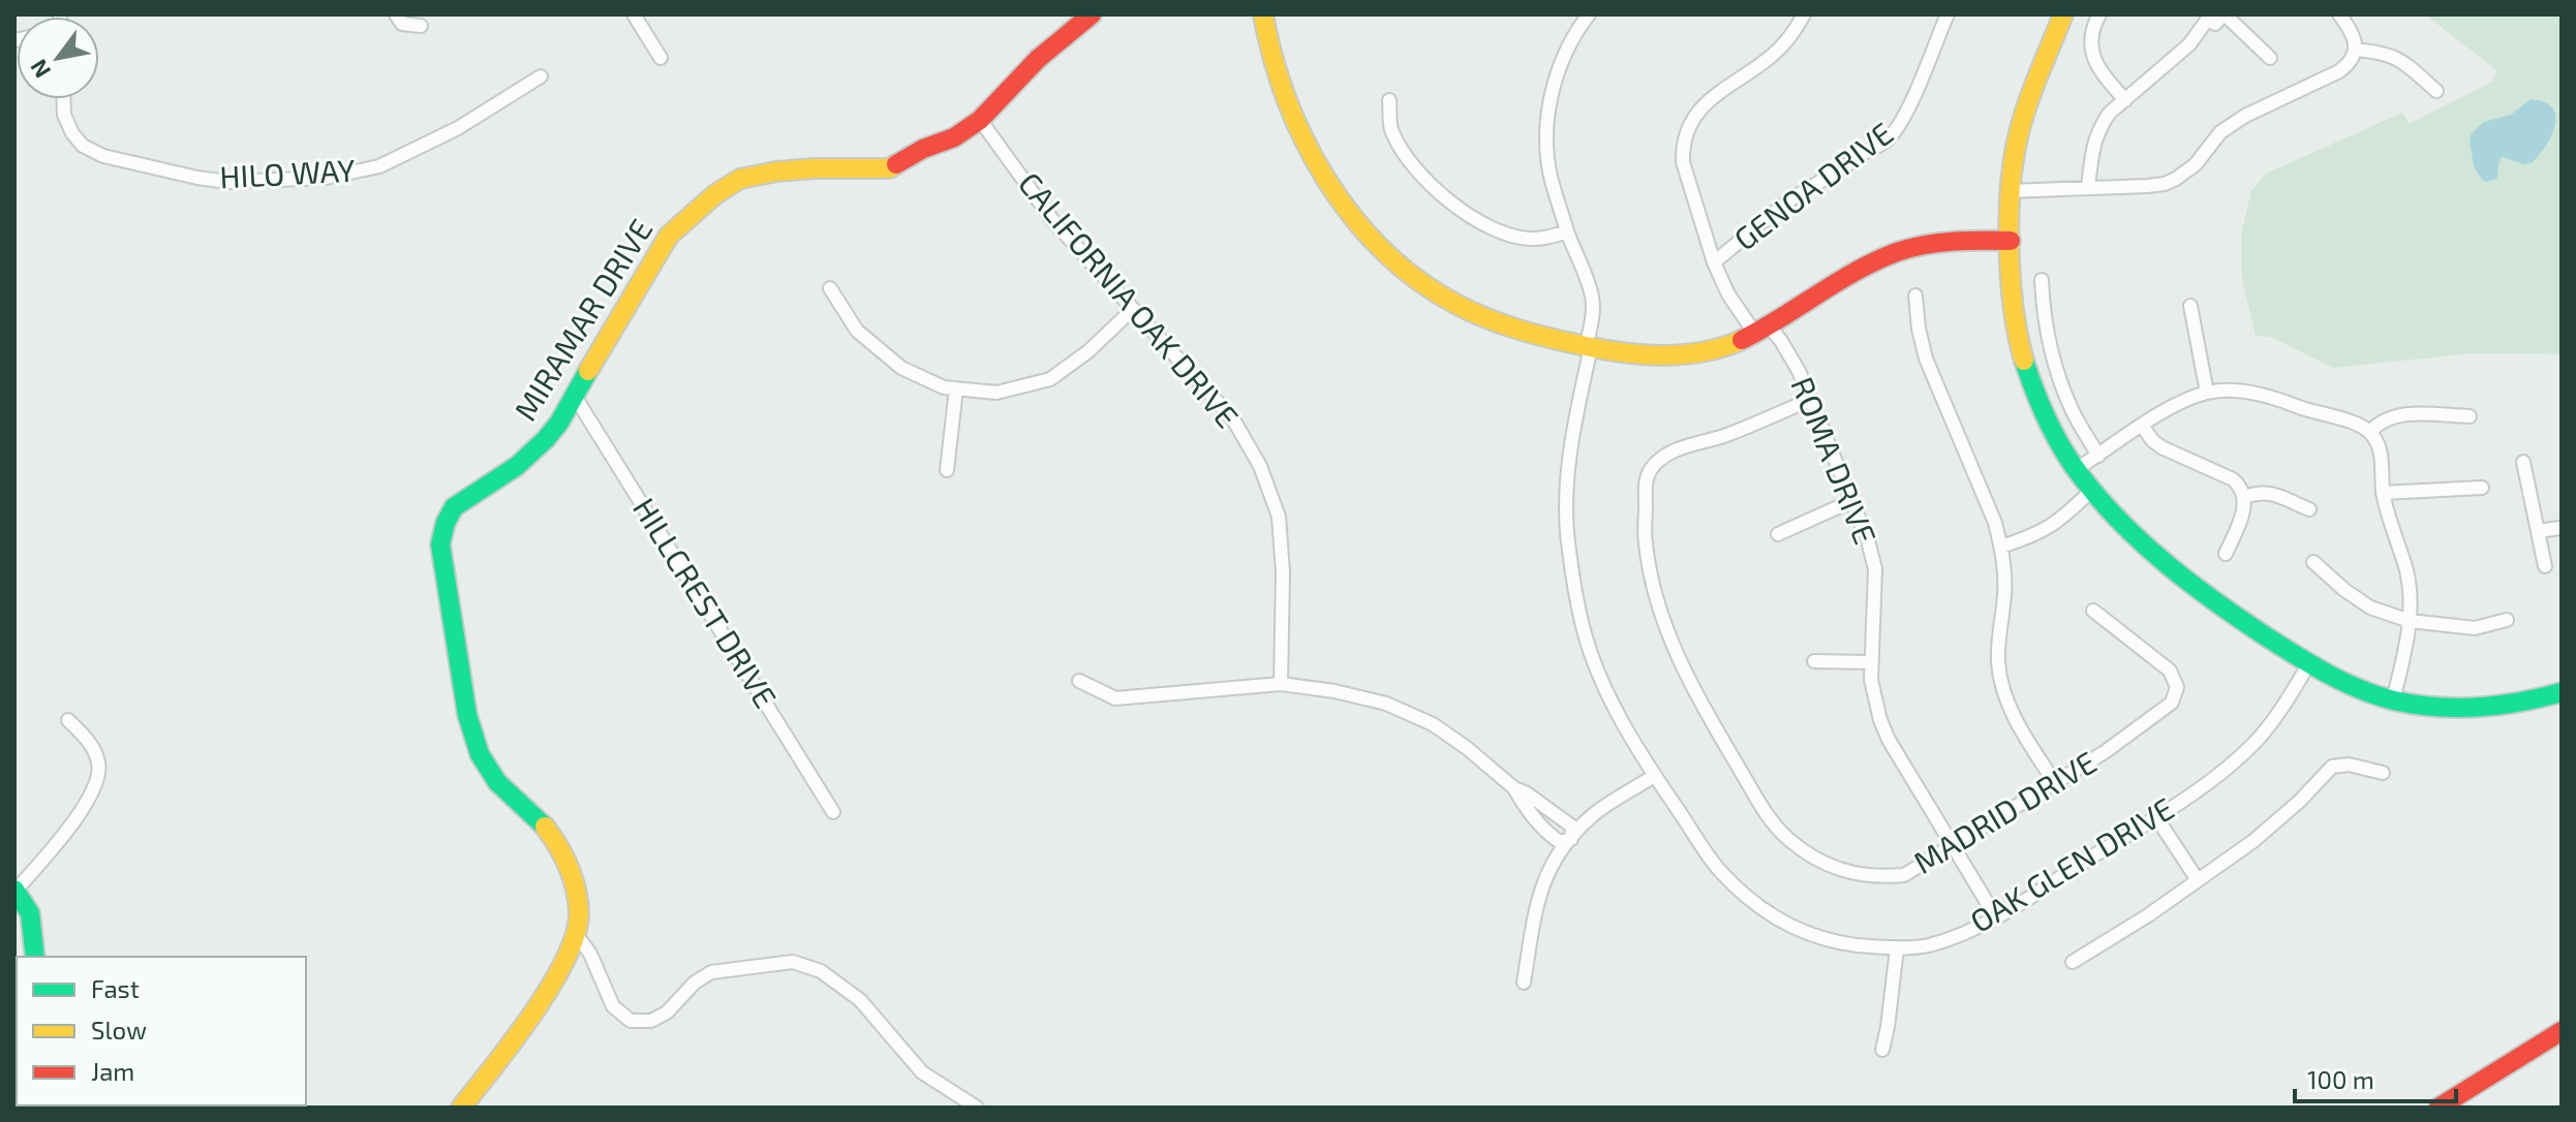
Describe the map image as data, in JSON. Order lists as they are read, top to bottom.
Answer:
{
  "streets": {
    "street": [
      "HILO WAY",
      "GENOA DRIVE",
      "CALIFORNIA OAK DRIVE",
      "MIRAMAR DRIVE",
      "ROMA DRIVE",
      "HILLCREST DRIVE",
      "MADRID DRIVE",
      "OAK GLEN DRIVE"
    ]
  },
  "crossings": [
    ["GENOA DRIVE", "ROMA DRIVE"],
    ["CALIFORNIA OAK DRIVE", "MIRAMAR DRIVE"],
    ["MIRAMAR DRIVE", "HILLCREST DRIVE"],
    ["ROMA DRIVE", "MADRID DRIVE"],
    ["ROMA DRIVE", "OAK GLEN DRIVE"]
  ],
  "legend": ["Fast", "Slow", "Jam"],
  "scale_bar": "100 m",
  "north": "bottom left"
}
